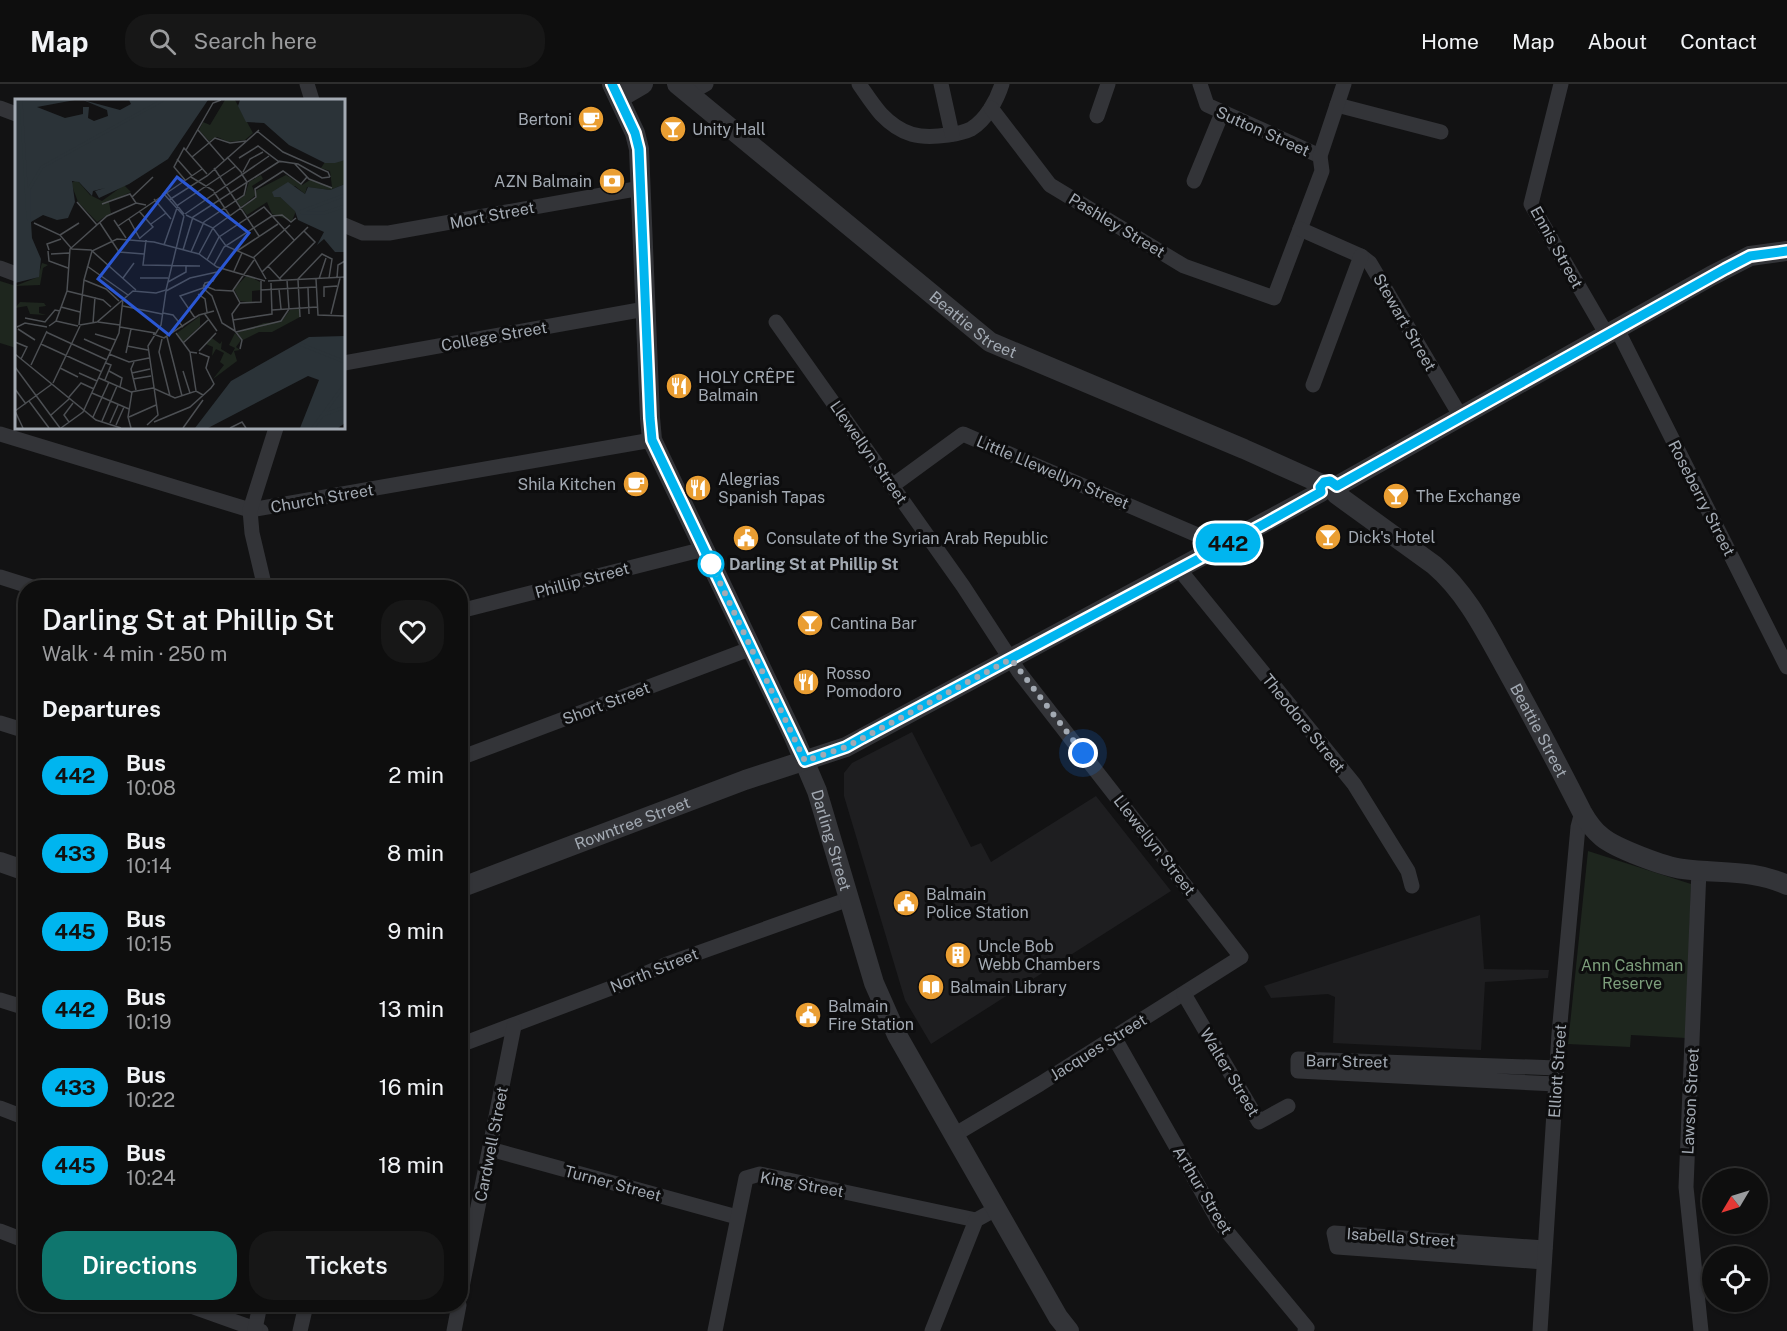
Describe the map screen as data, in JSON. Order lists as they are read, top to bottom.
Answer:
{
  "streets": {
    "street": [
      "Sutton Street",
      "Mort Street",
      "Pashley Street",
      "Ennis Street",
      "Stewart Street",
      "Beattie Street",
      "College Street",
      "Llewellyn Street",
      "Little Llewellyn Street",
      "Church Street",
      "Roseberry Street",
      "Phillip Street",
      "Short Street",
      "Theodore Street",
      "Rowntree Street",
      "Darling Street",
      "North Street",
      "Jacques Street",
      "Barr Street",
      "Elliott Street",
      "Walter Street",
      "Lawson Street",
      "Cardwell Street",
      "Turner Street",
      "King Street",
      "Arthur Street",
      "Isabella Street"
    ]
  },
  "crossings": [
    ["Mort Street", "Darling Street"],
    ["Pashley Street", "Stewart Street"],
    ["Ennis Street", "Roseberry Street"],
    ["Ennis Street", "Rowntree Street"],
    ["Stewart Street", "Rowntree Street"],
    ["Beattie Street", "Rowntree Street"],
    ["Beattie Street", "Elliott Street"],
    ["Beattie Street", "Lawson Street"],
    ["College Street", "Darling Street"],
    ["Llewellyn Street", "Little Llewellyn Street"],
    ["Llewellyn Street", "Rowntree Street"],
    ["Llewellyn Street", "Jacques Street"],
    ["Little Llewellyn Street", "Rowntree Street"],
    ["Church Street", "Darling Street"],
    ["Roseberry Street", "Rowntree Street"],
    ["Phillip Street", "Darling Street"],
    ["Short Street", "Darling Street"],
    ["Theodore Street", "Rowntree Street"],
    ["Rowntree Street", "Darling Street"],
    ["Darling Street", "North Street"],
    ["Darling Street", "Jacques Street"],
    ["North Street", "Cardwell Street"],
    ["Jacques Street", "Walter Street"],
    ["Jacques Street", "Arthur Street"],
    ["Barr Street", "Elliott Street"],
    ["Elliott Street", "Isabella Street"],
    ["Cardwell Street", "Turner Street"],
    ["Turner Street", "King Street"]
  ],
  "parks": ["Ann Cashman Reserve"],
  "places": {
    "cafe": ["Bertoni", "Shila Kitchen"],
    "bar": [
      "Unity Hall",
      "The Exchange",
      "Dick's Hotel",
      "Cantina Bar"
    ],
    "bank": ["AZN Balmain"],
    "restaurant": ["HOLY CRÊPE Balmain", "Alegrias Spanish Tapas", "Rosso Pomodoro"],
    "public building": ["Consulate of the Syrian Arab Republic", "Balmain Police Station", "Balmain Fire Station"],
    "other": ["Darling St at Phillip St"],
    "building": ["Uncle Bob Webb Chambers"],
    "library": ["Balmain Library"]
  },
  "lines": ["bus line 442"],
  "north": "bottom left",
  "page": {
    "header": "Map",
    "search": "Search here",
    "nav": [
      "Home",
      "Map",
      "About",
      "Contact"
    ],
    "on_map": "442",
    "heading": [
      ["Darling St at Phillip St", "Walk · 4 min · 250 m"],
      "Departures"
    ],
    "list": [
      {
        "mark": "442",
        "name": "Bus",
        "note": "10:08",
        "value": "2 min"
      },
      {
        "mark": "433",
        "name": "Bus",
        "note": "10:14",
        "value": "8 min"
      },
      {
        "mark": "445",
        "name": "Bus",
        "note": "10:15",
        "value": "9 min"
      },
      {
        "mark": "442",
        "name": "Bus",
        "note": "10:19",
        "value": "13 min"
      },
      {
        "mark": "433",
        "name": "Bus",
        "note": "10:22",
        "value": "16 min"
      },
      {
        "mark": "445",
        "name": "Bus",
        "note": "10:24",
        "value": "18 min"
      }
    ],
    "buttons": ["Directions", "Tickets"]
  }
}
